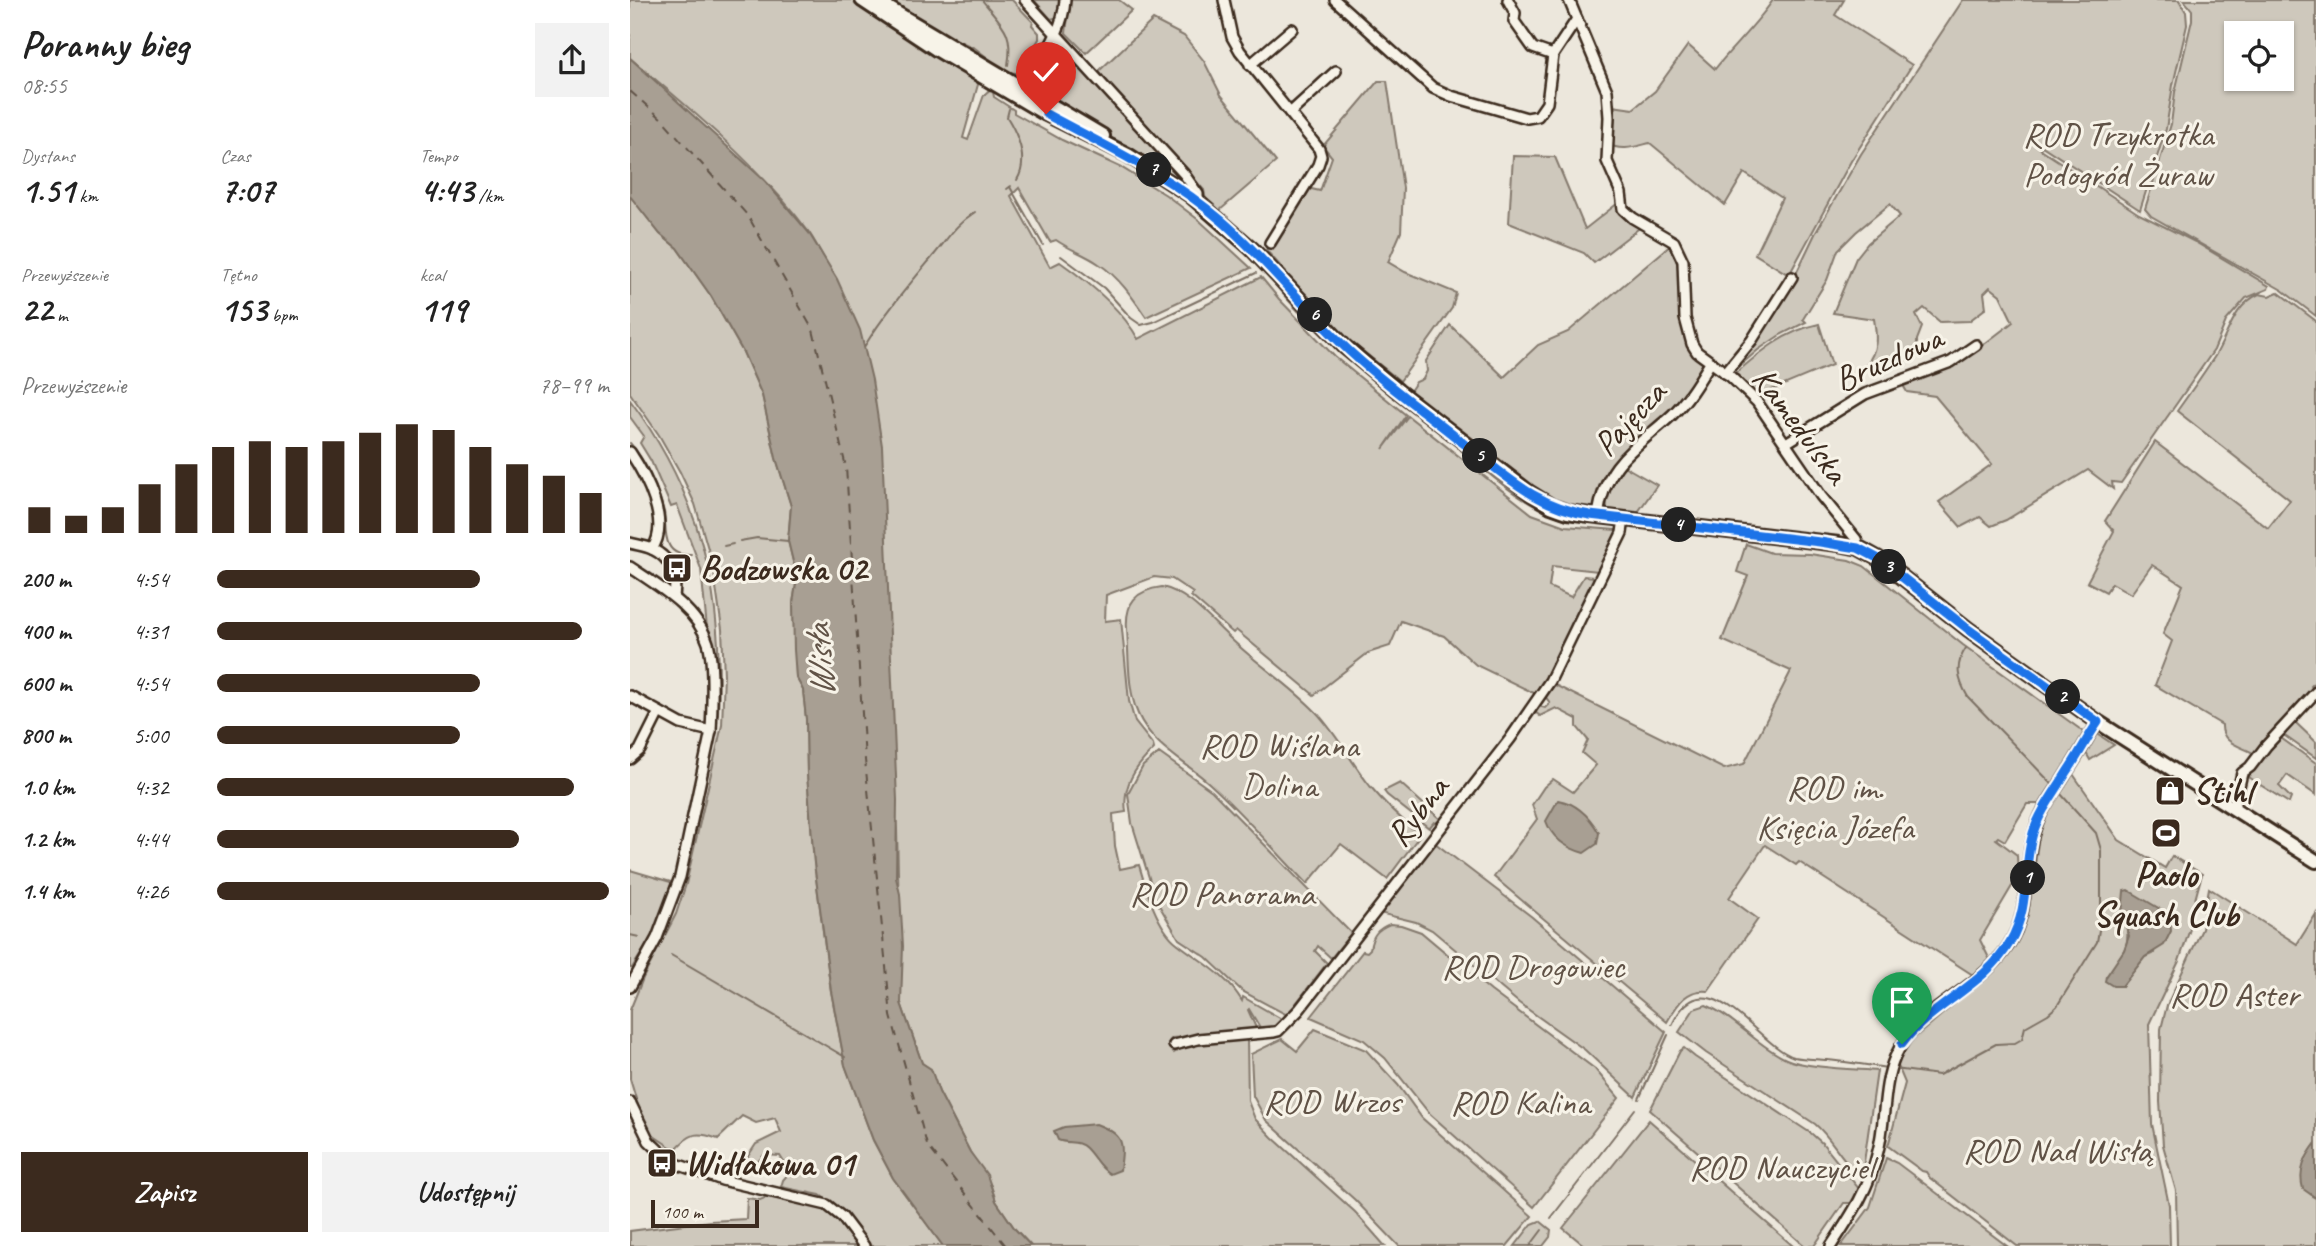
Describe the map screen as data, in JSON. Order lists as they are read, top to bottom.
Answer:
{
  "streets": {
    "street": [
      "Bruzdowa",
      "Pajęcza",
      "Kamedulska",
      "Rybna"
    ]
  },
  "crossings": [
    ["Bruzdowa", "Kamedulska"],
    ["Pajęcza", "Kamedulska"]
  ],
  "water": ["Wisła"],
  "parks": [
    "ROD Trzykrotka Podogród Żuraw",
    "ROD Wiślana Dolina",
    "ROD im. Księcia Józefa",
    "ROD Panorama",
    "ROD Drogowiec",
    "ROD Aster",
    "ROD Wrzos",
    "ROD Kalina",
    "ROD Nad Wisłą",
    "ROD Nauczyciel"
  ],
  "places": {
    "bus stop": ["Bodzowska 02", "Widłakowa 01"],
    "shop": ["Stihl"],
    "sports": ["Paolo Squash Club"]
  },
  "scale_bar": "100 m",
  "page": {
    "heading": ["Poranny bieg", "08:55"],
    "stats": [
      ["Dystans", "1.51 km"],
      ["Czas", "7:07"],
      ["Tempo", "4:43 /km"],
      ["Przewyższenie", "22 m"],
      ["Tętno", "153 bpm"],
      ["kcal", "119"]
    ],
    "pins": [
      "7",
      "6",
      "5",
      "4",
      "3",
      "2",
      "1"
    ],
    "chart": ["Przewyższenie", "78–99 m"],
    "list": [
      {
        "name": "200 m",
        "note": "4:54"
      },
      {
        "name": "400 m",
        "note": "4:31"
      },
      {
        "name": "600 m",
        "note": "4:54"
      },
      {
        "name": "800 m",
        "note": "5:00"
      },
      {
        "name": "1.0 km",
        "note": "4:32"
      },
      {
        "name": "1.2 km",
        "note": "4:44"
      },
      {
        "name": "1.4 km",
        "note": "4:26"
      }
    ],
    "buttons": ["Zapisz", "Udostępnij"],
    "scale": "100 m"
  }
}
